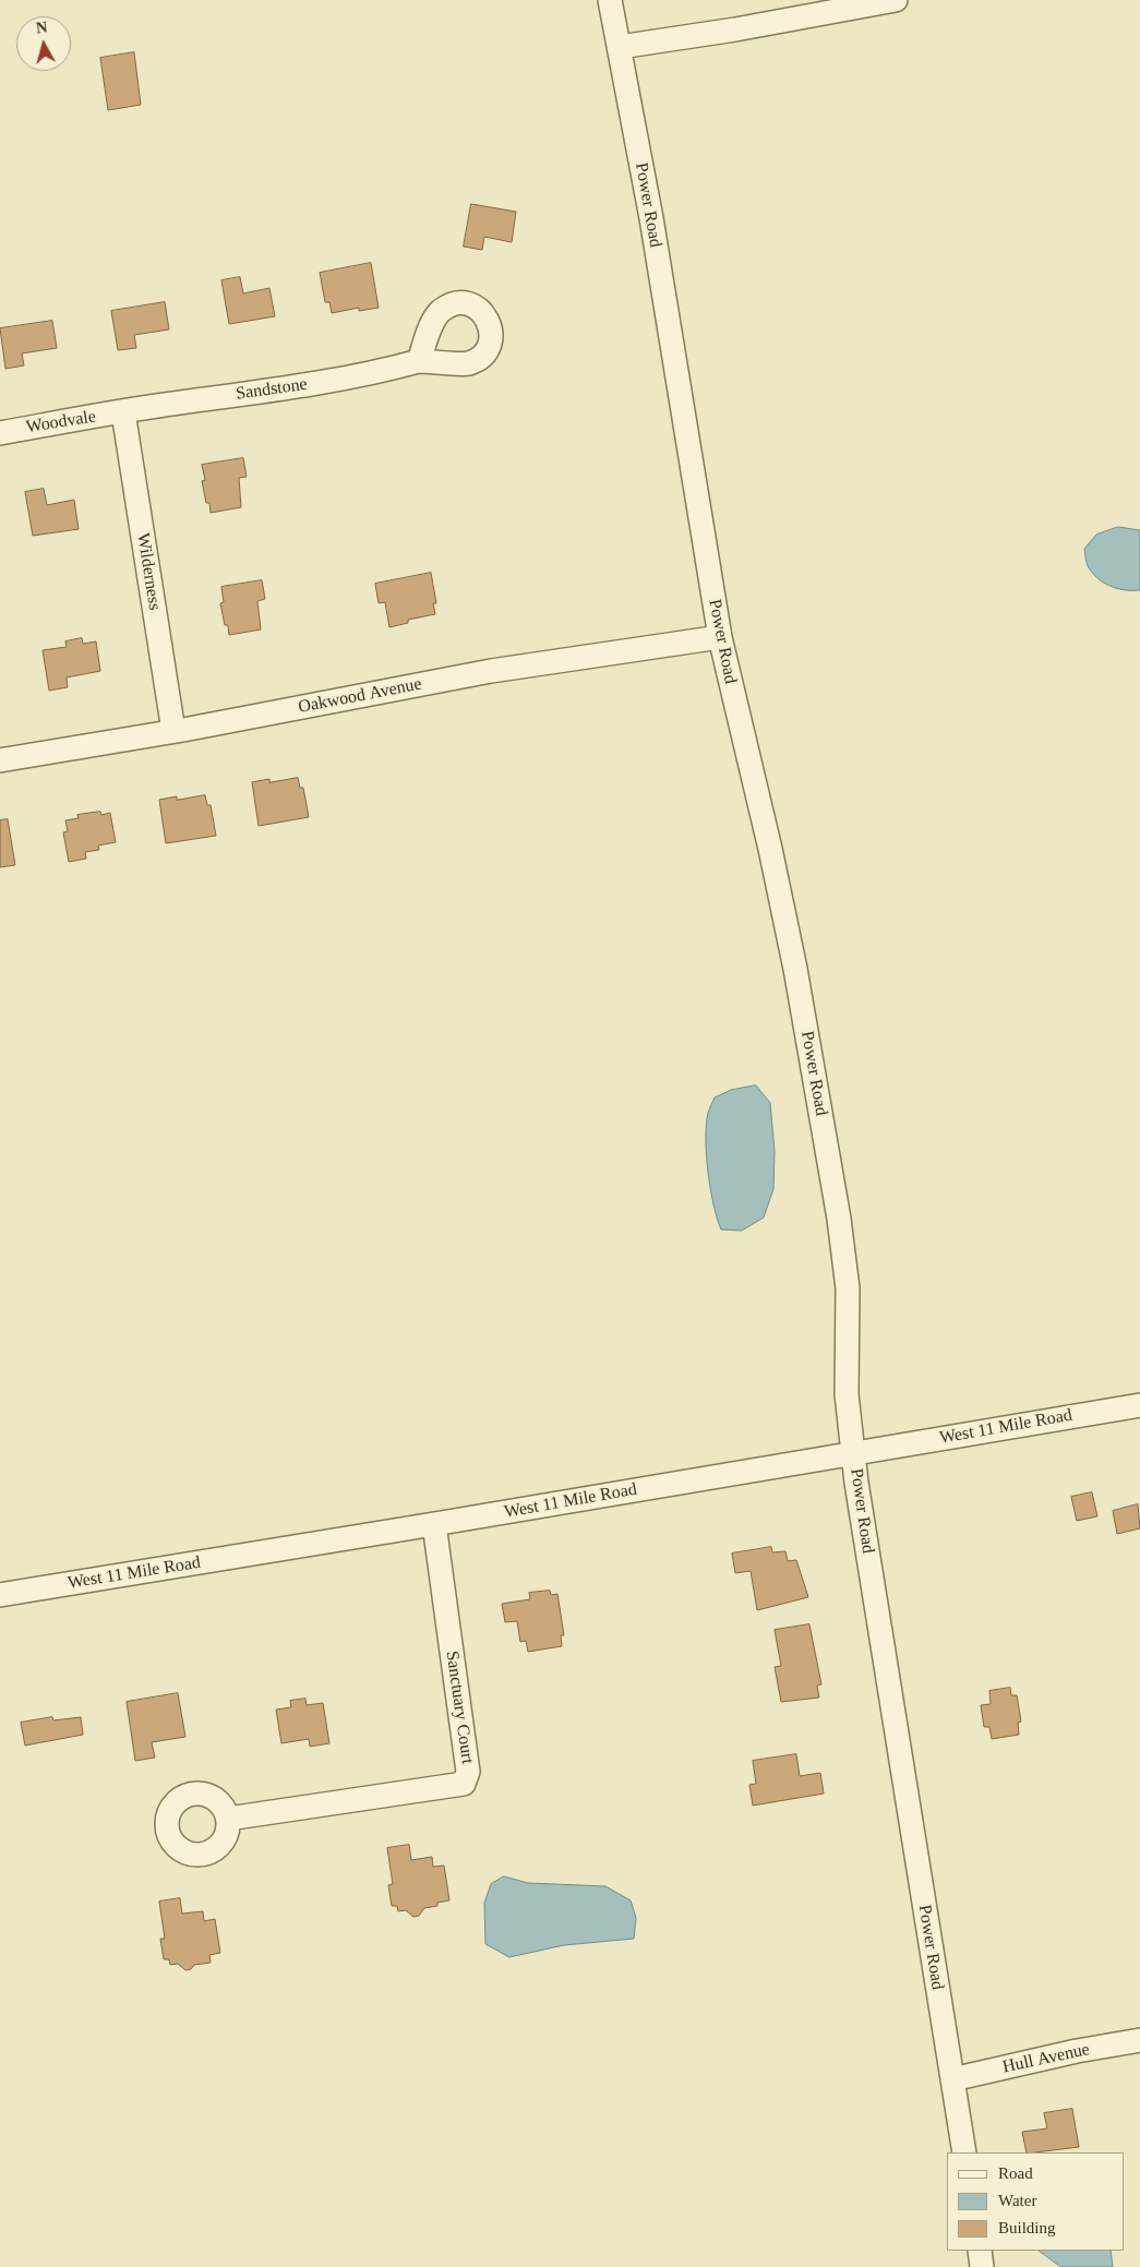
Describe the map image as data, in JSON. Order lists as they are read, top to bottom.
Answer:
{
  "streets": {
    "street": [
      "Power Road",
      "Sandstone",
      "Woodvale",
      "Wilderness",
      "Oakwood Avenue",
      "West 11 Mile Road",
      "Sanctuary Court",
      "Hull Avenue"
    ]
  },
  "crossings": [
    ["Power Road", "Oakwood Avenue"],
    ["Power Road", "West 11 Mile Road"],
    ["Power Road", "Hull Avenue"],
    ["Sandstone", "Woodvale"],
    ["Sandstone", "Wilderness"],
    ["Woodvale", "Wilderness"],
    ["Wilderness", "Oakwood Avenue"],
    ["West 11 Mile Road", "Sanctuary Court"]
  ],
  "legend": ["Road", "Water", "Building"],
  "north": "top"
}
